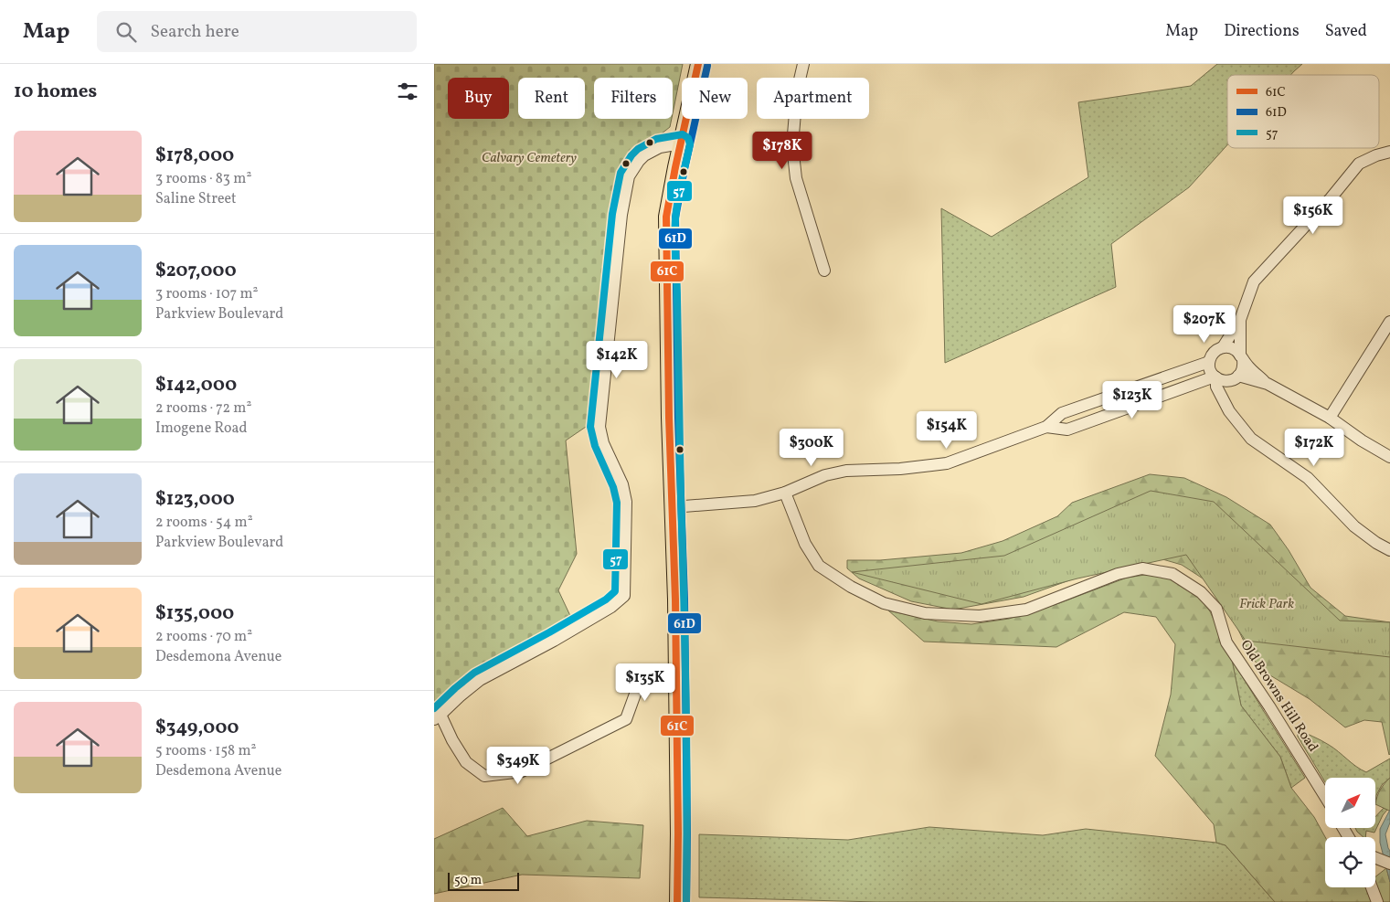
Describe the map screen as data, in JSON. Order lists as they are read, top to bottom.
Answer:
{
  "streets": {
    "street": ["Old Browns Hill Road"]
  },
  "parks": ["Calvary Cemetery", "Frick Park"],
  "lines": ["transit line 61C", "transit line 61D", "transit line 57"],
  "legend": ["61C", "61D", "57"],
  "scale_bar": "50 m",
  "north": "top right",
  "page": {
    "header": "Map",
    "search": "Search here",
    "nav": ["Map", "Directions", "Saved"],
    "heading": "10 homes",
    "chip": [
      "Buy",
      "Rent",
      "Filters",
      "New",
      "Apartment"
    ],
    "list": [
      {
        "name": "$178,000",
        "note": "3 rooms · 83 m² · Saline Street"
      },
      {
        "name": "$207,000",
        "note": "3 rooms · 107 m² · Parkview Boulevard"
      },
      {
        "name": "$142,000",
        "note": "2 rooms · 72 m² · Imogene Road"
      },
      {
        "name": "$123,000",
        "note": "2 rooms · 54 m² · Parkview Boulevard"
      },
      {
        "name": "$135,000",
        "note": "2 rooms · 70 m² · Desdemona Avenue"
      },
      {
        "name": "$349,000",
        "note": "5 rooms · 158 m² · Desdemona Avenue"
      }
    ],
    "price": [
      "$178K",
      "$156K",
      "$207K",
      "$142K",
      "$123K",
      "$154K",
      "$300K",
      "$172K",
      "$135K",
      "$349K"
    ],
    "scale": "50 m"
  }
}
